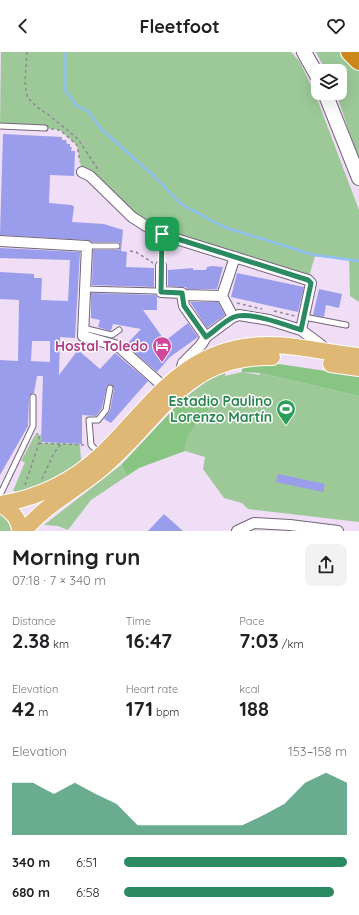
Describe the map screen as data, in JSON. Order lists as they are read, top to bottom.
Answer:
{
  "places": {
    "hotel": ["Hostal Toledo"],
    "sports": ["Estadio Paulino Lorenzo Martín"]
  },
  "page": {
    "header": "Fleetfoot",
    "heading": ["Morning run", "07:18 · 7 × 340 m"],
    "stats": [
      ["Distance", "2.38 km"],
      ["Time", "16:47"],
      ["Pace", "7:03 /km"],
      ["Elevation", "42 m"],
      ["Heart rate", "171 bpm"],
      ["kcal", "188"]
    ],
    "chart": ["Elevation", "153–158 m"],
    "list": [
      {
        "name": "340 m",
        "note": "6:51"
      },
      {
        "name": "680 m",
        "note": "6:58"
      }
    ]
  }
}
